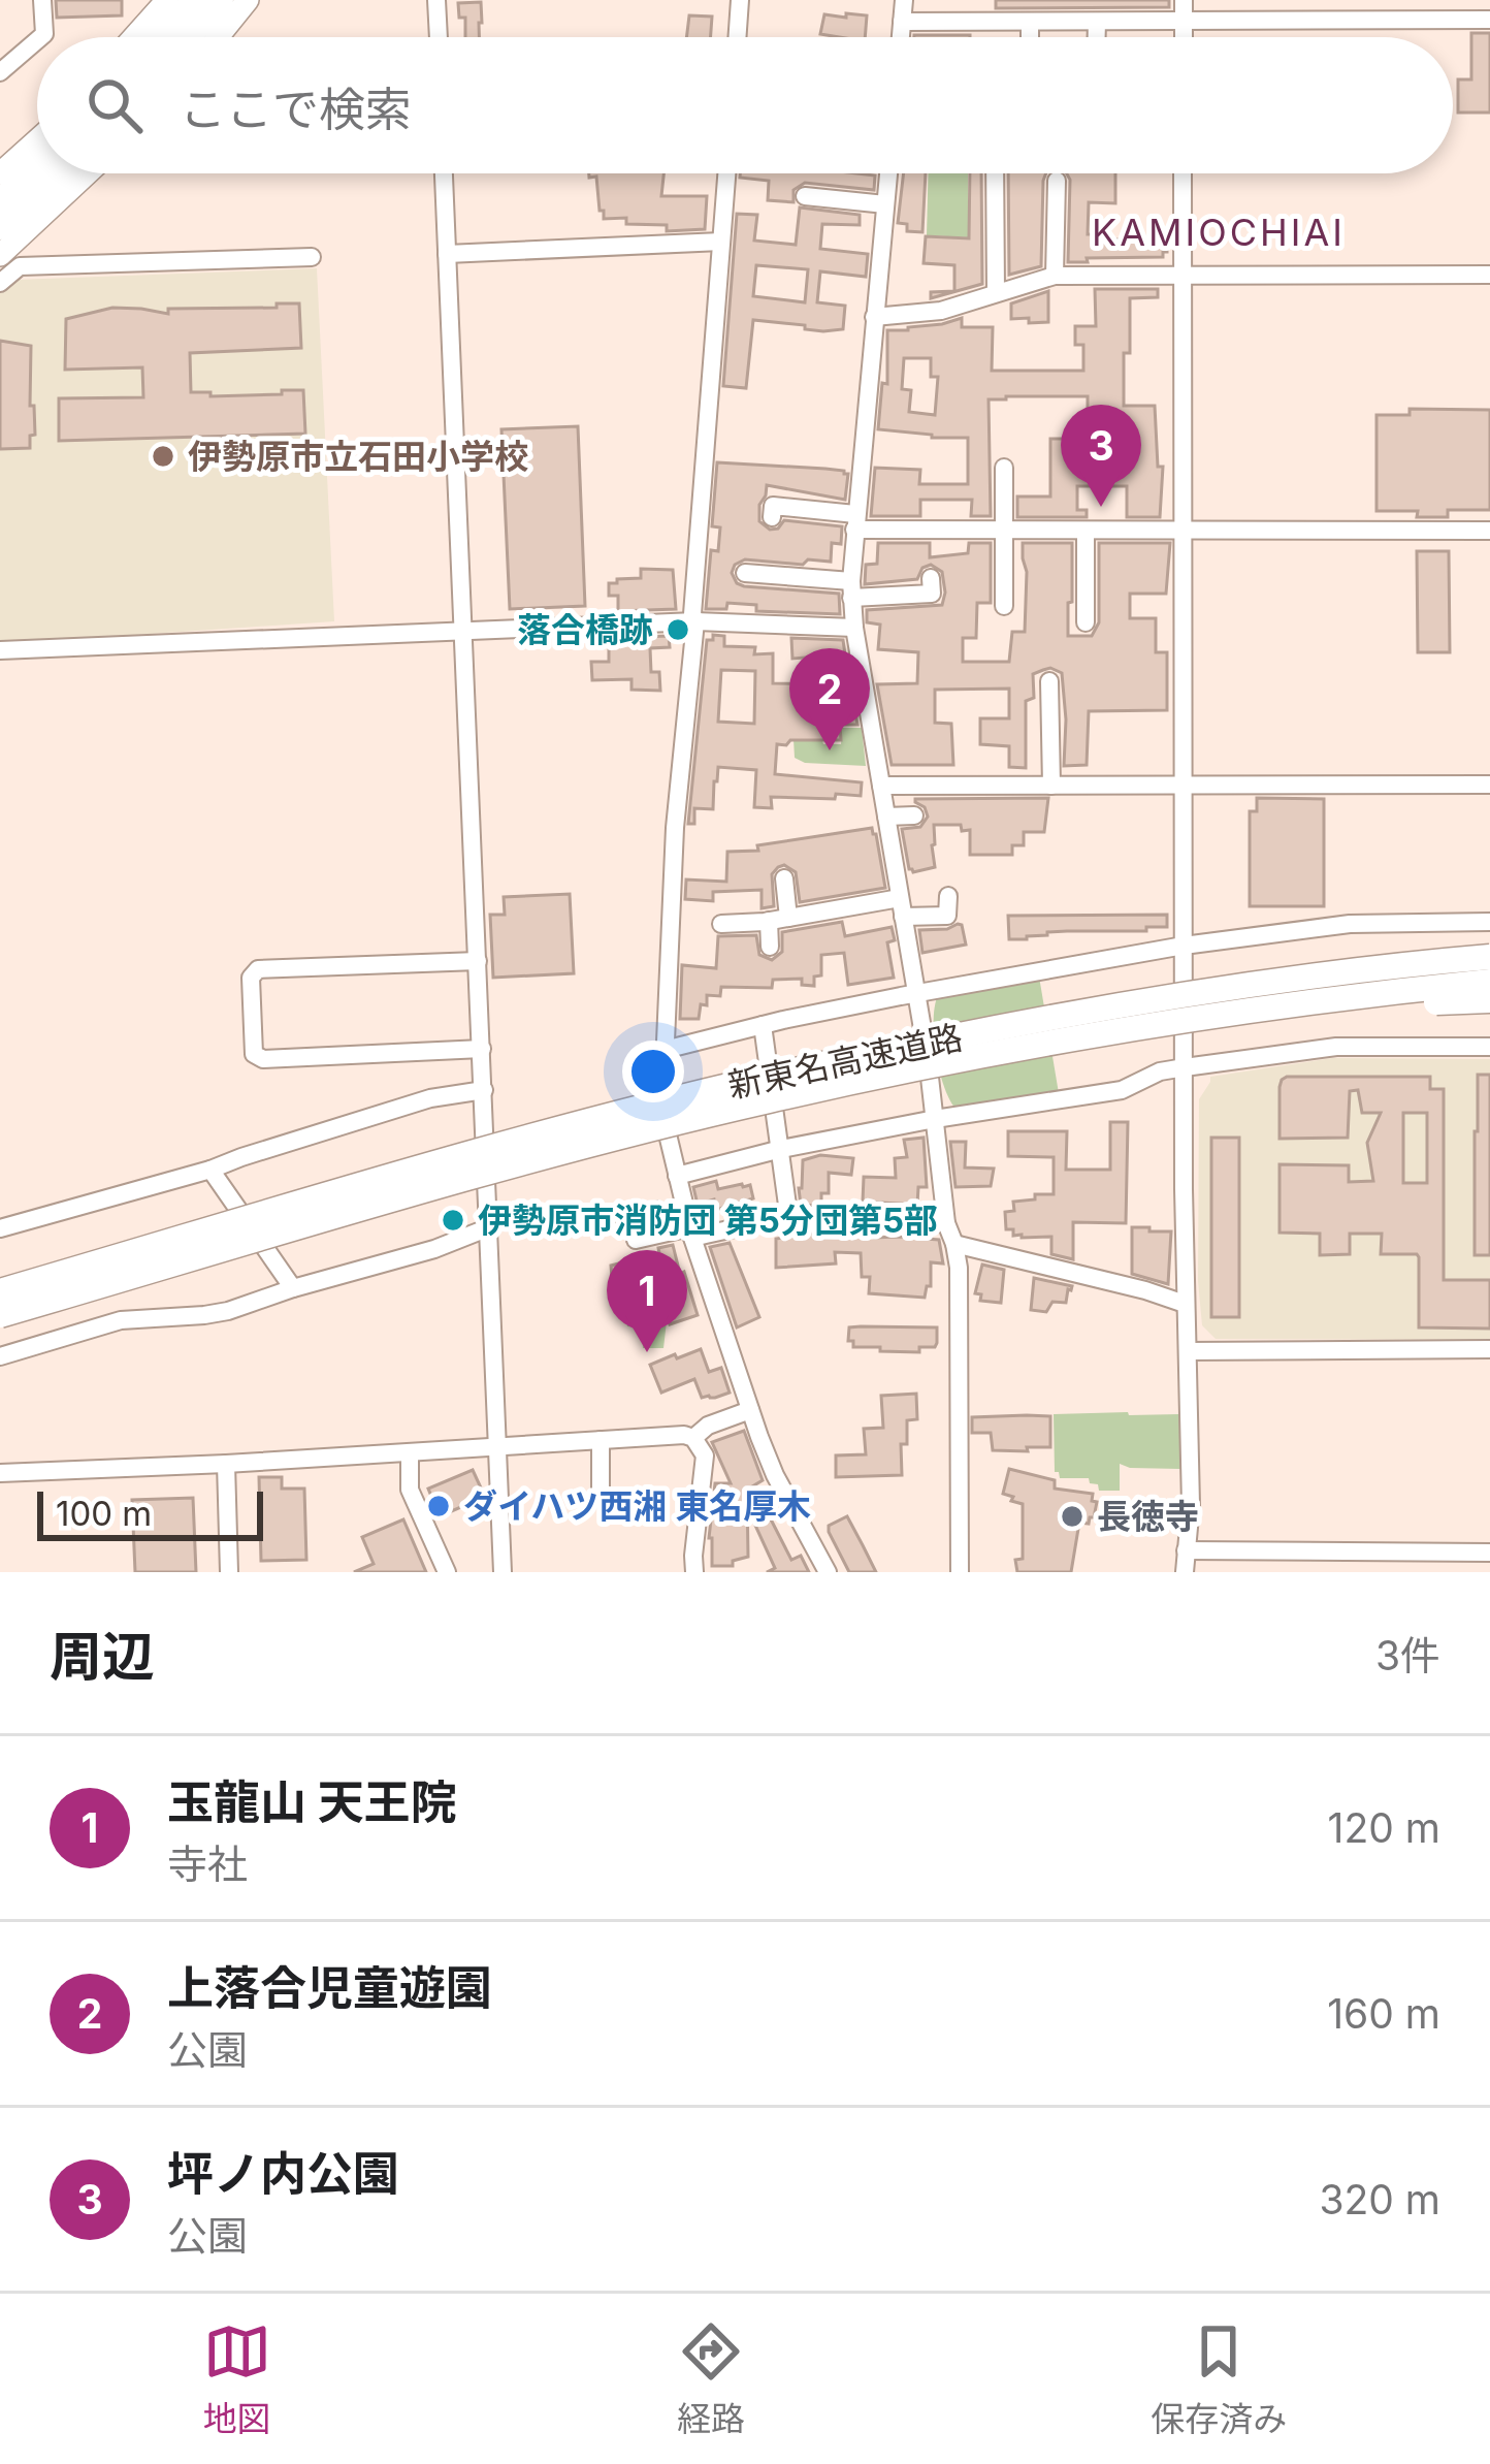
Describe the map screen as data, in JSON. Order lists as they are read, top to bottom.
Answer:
{
  "streets": {
    "highway": ["新東名高速道路"]
  },
  "districts": ["KAMIOCHIAI"],
  "places": [
    "伊勢原市立石田小学校",
    "落合橋跡",
    "伊勢原市消防団 第5分団第5部",
    "ダイハツ西湘 東名厚木",
    "長徳寺"
  ],
  "scale_bar": "100 m",
  "page": {
    "search": "ここで検索",
    "pins": ["3", "2", "1"],
    "scale": "100 m",
    "heading": ["周辺", "3件"],
    "list": [
      {
        "mark": "1",
        "name": "玉龍山 天王院",
        "note": "寺社",
        "value": "120 m"
      },
      {
        "mark": "2",
        "name": "上落合児童遊園",
        "note": "公園",
        "value": "160 m"
      },
      {
        "mark": "3",
        "name": "坪ノ内公園",
        "note": "公園",
        "value": "320 m"
      }
    ],
    "nav": ["地図", "経路", "保存済み"]
  }
}
